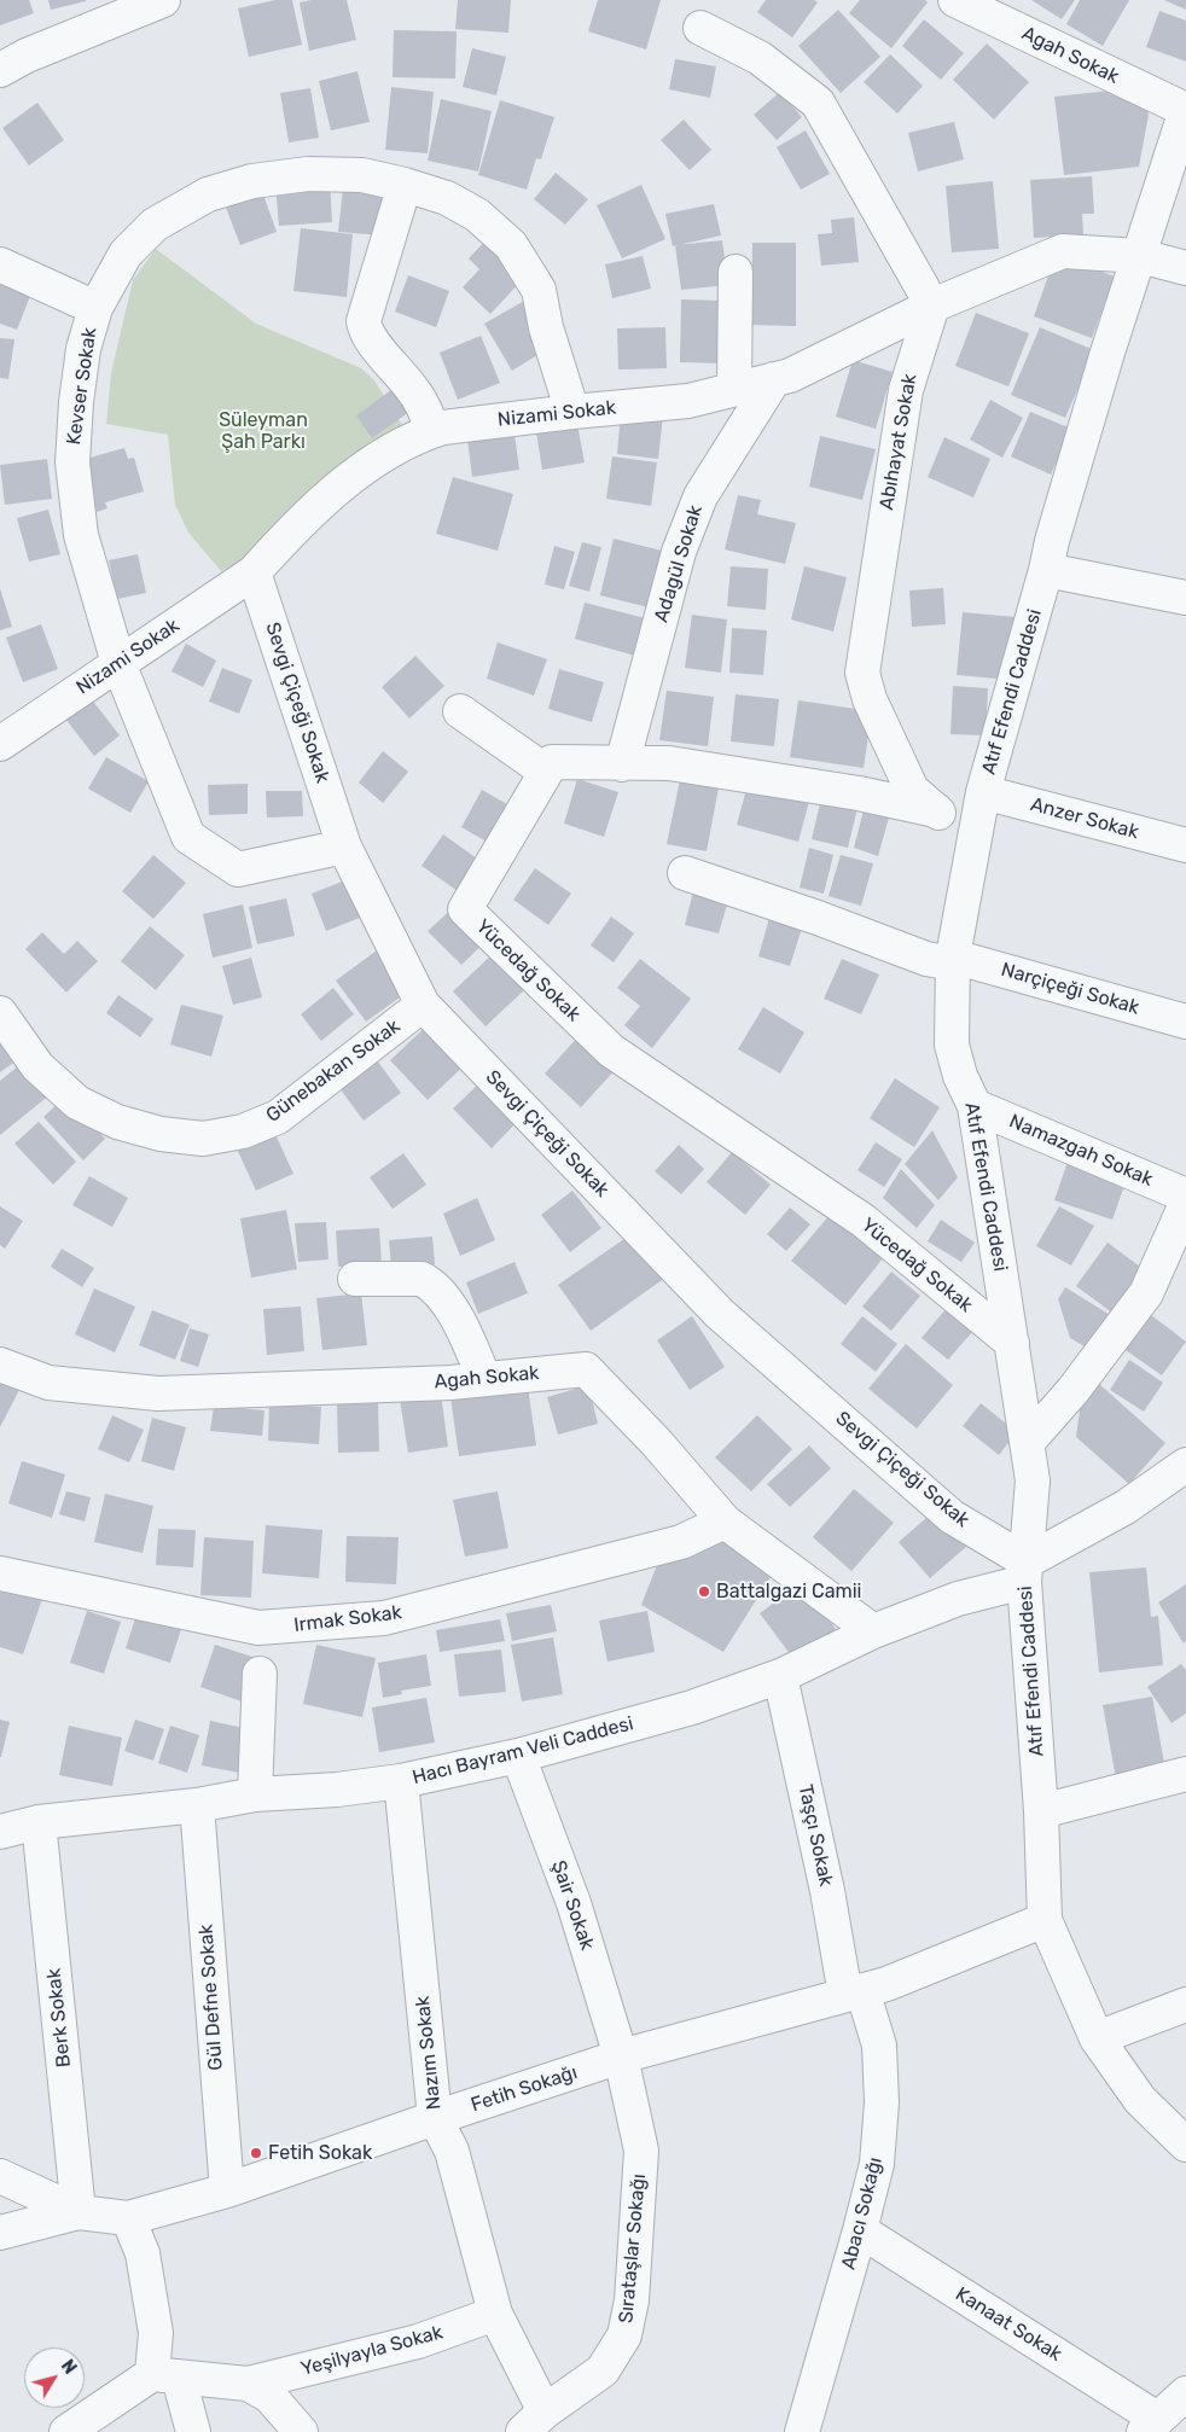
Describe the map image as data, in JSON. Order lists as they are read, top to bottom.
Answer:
{
  "streets": {
    "street": [
      "Agah Sokak",
      "Kevser Sokak",
      "Nizami Sokak",
      "Abıhayat Sokak",
      "Adagül Sokak",
      "Atıf Efendi Caddesi",
      "Sevgi Çiçeği Sokak",
      "Anzer Sokak",
      "Yücedağ Sokak",
      "Narçiçeği Sokak",
      "Günebakan Sokak",
      "Namazgah Sokak",
      "Irmak Sokak",
      "Hacı Bayram Veli Caddesi",
      "Taşçı Sokak",
      "Şair Sokak",
      "Gül Defne Sokak",
      "Berk Sokak",
      "Nazım Sokak",
      "Fetih Sokağı",
      "Abacı Sokağı",
      "Sırataşlar Sokağı",
      "Kanaat Sokak",
      "Yeşilyayla Sokak"
    ]
  },
  "crossings": [
    ["Agah Sokak", "Atıf Efendi Caddesi"],
    ["Agah Sokak", "Irmak Sokak"],
    ["Agah Sokak", "Hacı Bayram Veli Caddesi"],
    ["Kevser Sokak", "Nizami Sokak"],
    ["Kevser Sokak", "Sevgi Çiçeği Sokak"],
    ["Nizami Sokak", "Abıhayat Sokak"],
    ["Nizami Sokak", "Adagül Sokak"],
    ["Nizami Sokak", "Atıf Efendi Caddesi"],
    ["Nizami Sokak", "Sevgi Çiçeği Sokak"],
    ["Abıhayat Sokak", "Atıf Efendi Caddesi"],
    ["Atıf Efendi Caddesi", "Sevgi Çiçeği Sokak"],
    ["Atıf Efendi Caddesi", "Anzer Sokak"],
    ["Atıf Efendi Caddesi", "Yücedağ Sokak"],
    ["Atıf Efendi Caddesi", "Narçiçeği Sokak"],
    ["Atıf Efendi Caddesi", "Namazgah Sokak"],
    ["Atıf Efendi Caddesi", "Hacı Bayram Veli Caddesi"],
    ["Atıf Efendi Caddesi", "Fetih Sokağı"],
    ["Sevgi Çiçeği Sokak", "Günebakan Sokak"],
    ["Sevgi Çiçeği Sokak", "Hacı Bayram Veli Caddesi"],
    ["Hacı Bayram Veli Caddesi", "Taşçı Sokak"],
    ["Hacı Bayram Veli Caddesi", "Şair Sokak"],
    ["Hacı Bayram Veli Caddesi", "Gül Defne Sokak"],
    ["Hacı Bayram Veli Caddesi", "Berk Sokak"],
    ["Hacı Bayram Veli Caddesi", "Nazım Sokak"],
    ["Taşçı Sokak", "Fetih Sokağı"],
    ["Taşçı Sokak", "Abacı Sokağı"],
    ["Şair Sokak", "Fetih Sokağı"],
    ["Şair Sokak", "Sırataşlar Sokağı"],
    ["Gül Defne Sokak", "Fetih Sokağı"],
    ["Berk Sokak", "Fetih Sokağı"],
    ["Nazım Sokak", "Fetih Sokağı"],
    ["Nazım Sokak", "Sırataşlar Sokağı"],
    ["Nazım Sokak", "Yeşilyayla Sokak"],
    ["Fetih Sokağı", "Abacı Sokağı"],
    ["Fetih Sokağı", "Sırataşlar Sokağı"],
    ["Abacı Sokağı", "Kanaat Sokak"]
  ],
  "parks": ["Süleyman Şah Parkı"],
  "places": ["Battalgazi Camii", "Fetih Sokak"],
  "north": "top right"
}
